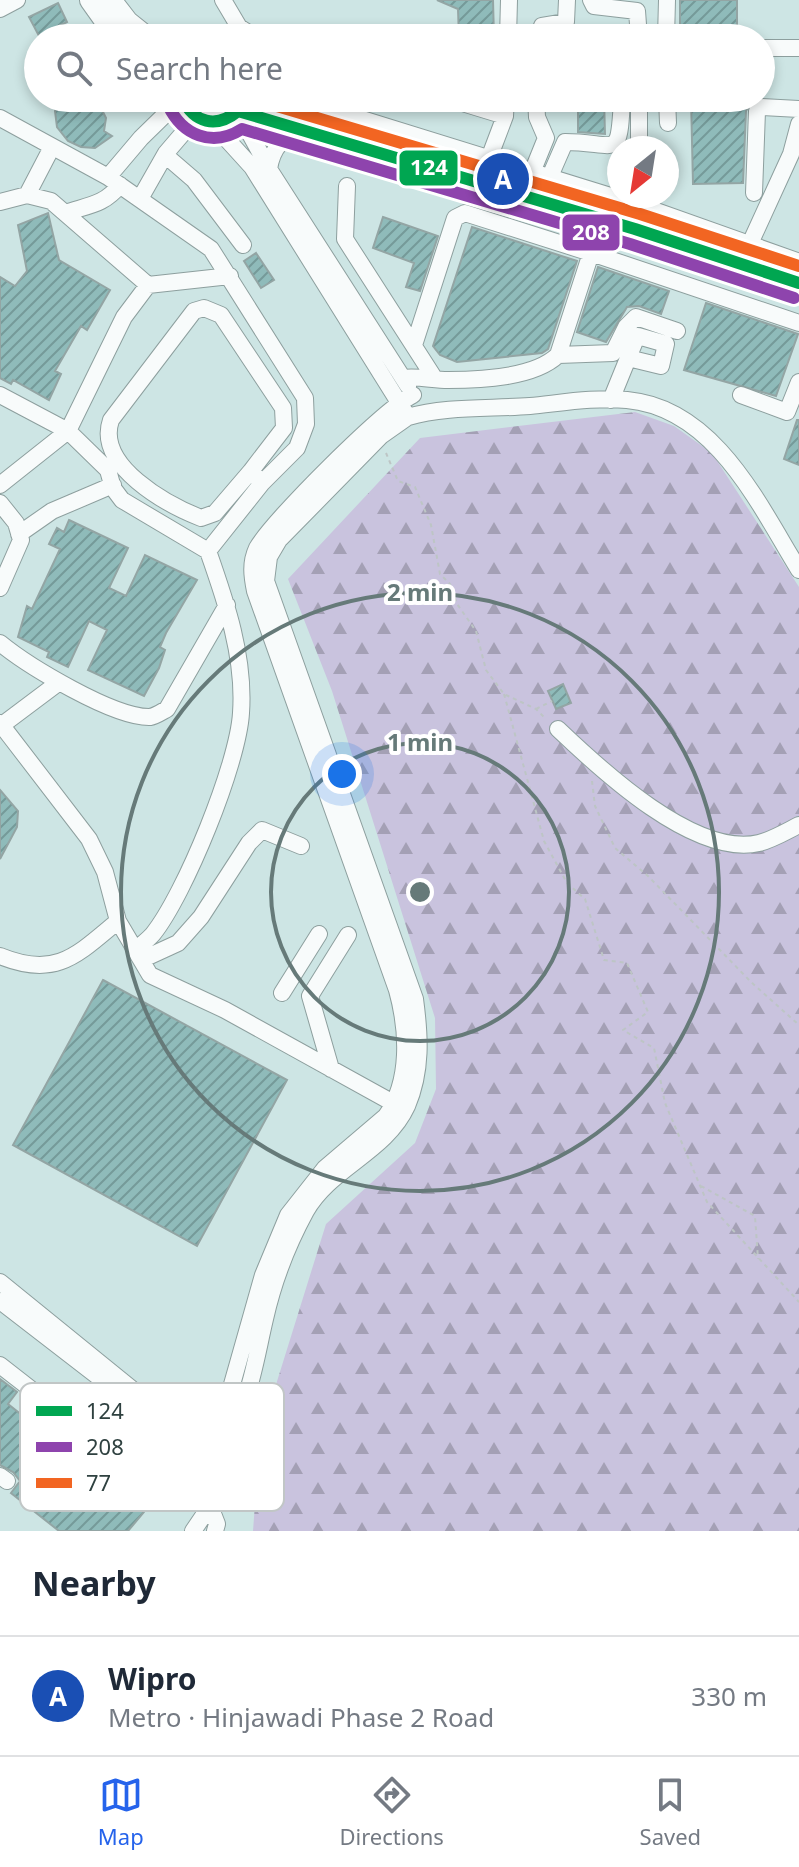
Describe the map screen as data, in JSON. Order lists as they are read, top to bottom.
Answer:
{
  "lines": ["transit line 124", "transit line 208", "transit line 77"],
  "legend": ["124", "208", "77"],
  "north": "bottom left",
  "page": {
    "search": "Search here",
    "pins": "A",
    "heading": "Nearby",
    "list": [
      {
        "mark": "A",
        "name": "Wipro",
        "note": "Metro · Hinjawadi Phase 2 Road",
        "value": "330 m"
      }
    ],
    "nav": ["Map", "Directions", "Saved"]
  },
  "rings": ["2 min", "1 min"]
}
